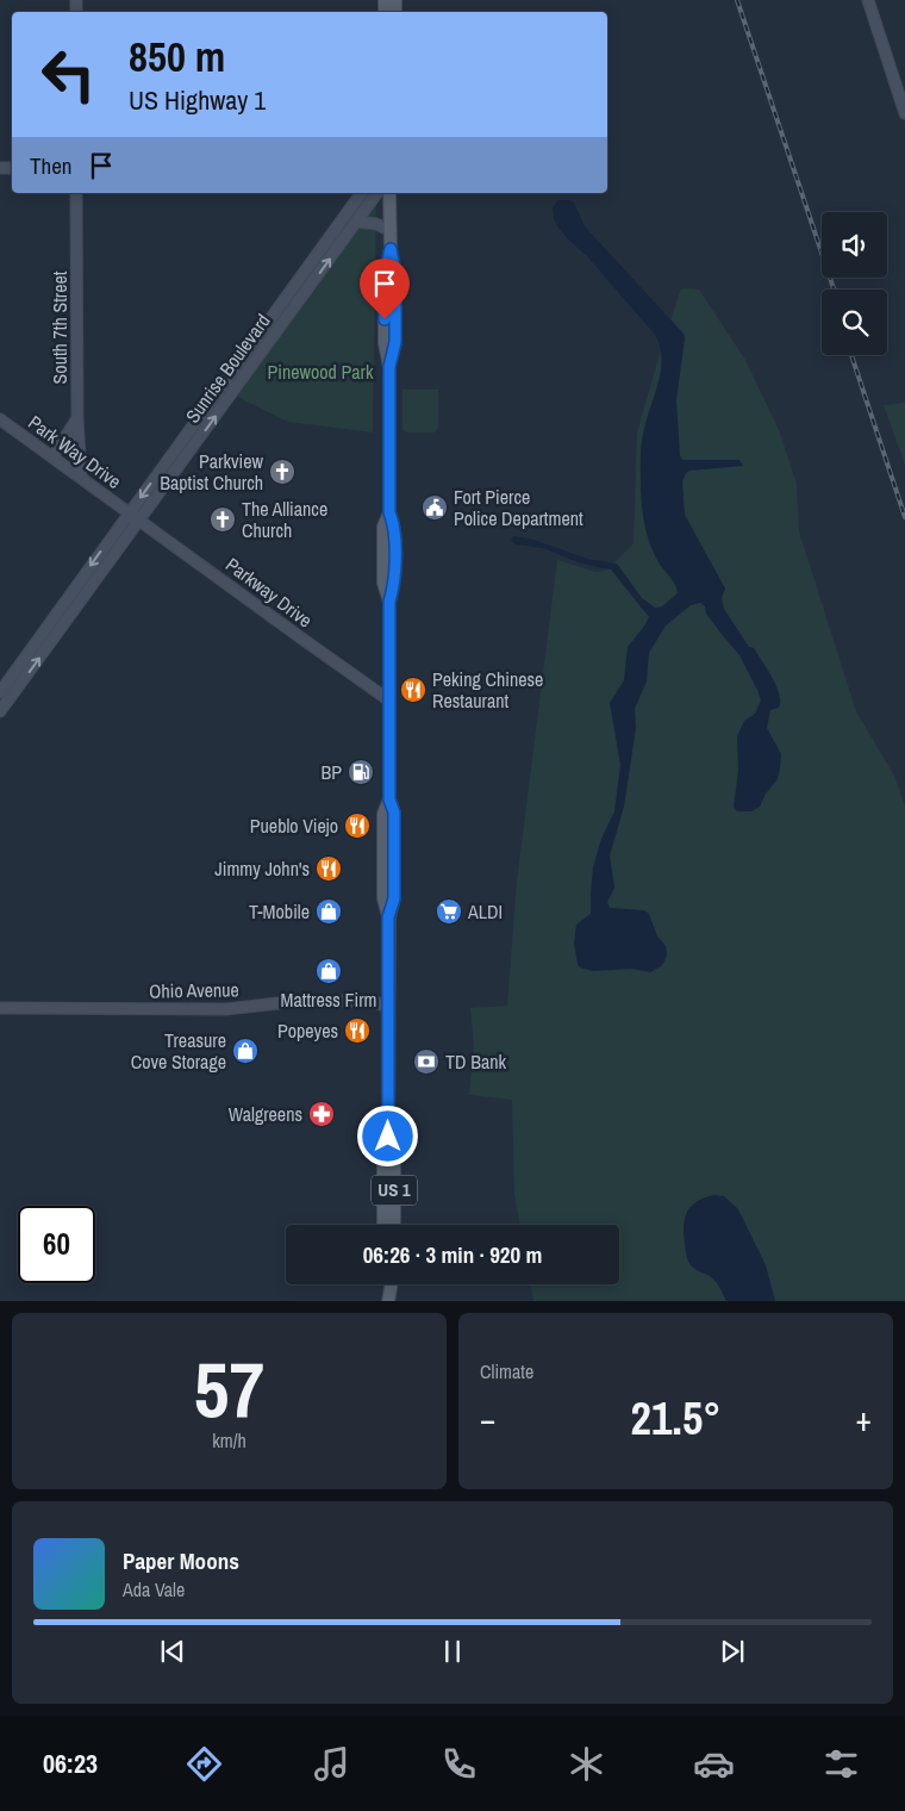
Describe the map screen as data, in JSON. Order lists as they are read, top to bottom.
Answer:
{
  "streets": {
    "main road": [
      "South 7th Street",
      "Sunrise Boulevard",
      "Park Way Drive",
      "Parkway Drive",
      "Ohio Avenue",
      "US 1"
    ]
  },
  "crossings": [
    ["South 7th Street", "Park Way Drive"],
    ["Sunrise Boulevard", "Park Way Drive"],
    ["Sunrise Boulevard", "Parkway Drive"],
    ["Park Way Drive", "Parkway Drive"],
    ["Parkway Drive", "US 1"],
    ["Ohio Avenue", "US 1"]
  ],
  "parks": ["Pinewood Park"],
  "places": {
    "church": ["Parkview Baptist Church", "The Alliance Church"],
    "public building": ["Fort Pierce Police Department"],
    "restaurant": [
      "Peking Chinese Restaurant",
      "Pueblo Viejo",
      "Jimmy John's",
      "Popeyes"
    ],
    "fuel station": ["BP"],
    "shop": ["T-Mobile", "Mattress Firm", "Treasure Cove Storage"],
    "supermarket": ["ALDI"],
    "bank": ["TD Bank"],
    "pharmacy": ["Walgreens"]
  },
  "page": {
    "turn": ["850 m", "US Highway 1"],
    "then": "Then",
    "limit": "60",
    "trip": "06:26 · 3 min · 920 m",
    "tile": [
      ["57", "km/h"],
      "Climate"
    ],
    "heat": ["−", "21.5°", "+"],
    "song": ["Paper Moons", "Ada Vale"],
    "tabs": "06:23"
  }
}
